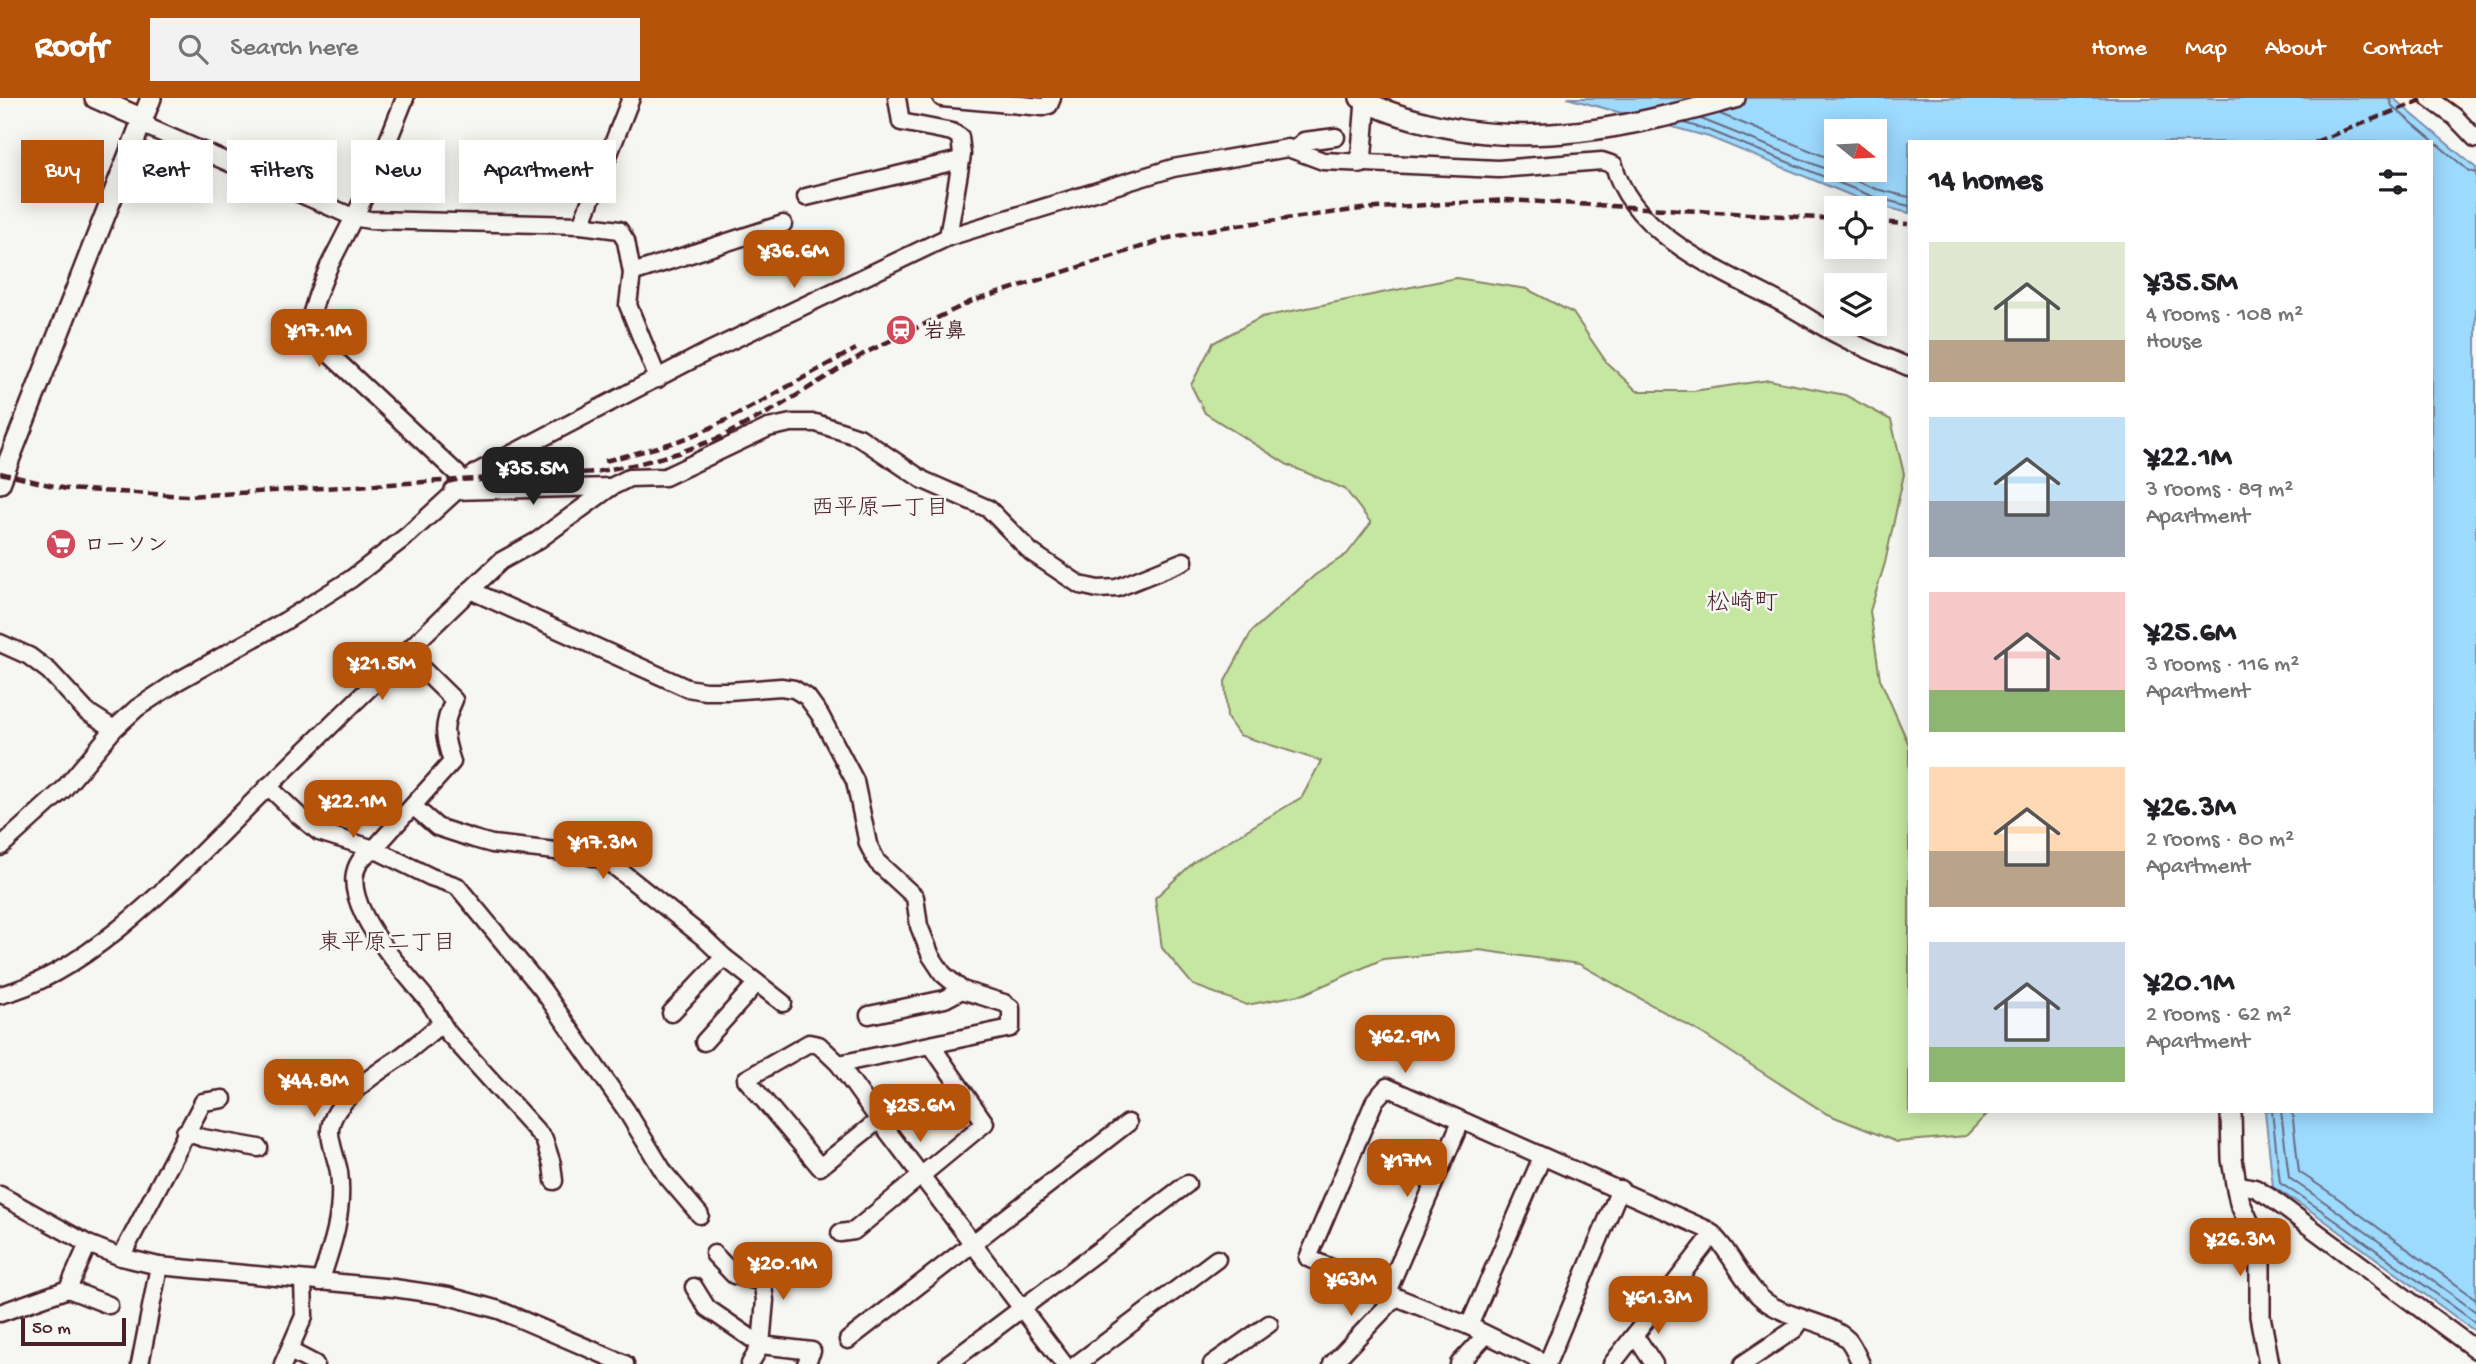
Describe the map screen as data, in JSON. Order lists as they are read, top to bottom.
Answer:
{
  "districts": ["西平原一丁目", "松崎町", "東平原二丁目"],
  "places": {
    "station": ["岩鼻"],
    "supermarket": ["ローソン"]
  },
  "scale_bar": "50 m",
  "north": "right",
  "page": {
    "header": "Roofr",
    "search": "Search here",
    "nav": [
      "Home",
      "Map",
      "About",
      "Contact"
    ],
    "chip": [
      "Buy",
      "Rent",
      "Filters",
      "New",
      "Apartment"
    ],
    "heading": "14 homes",
    "list": [
      {
        "name": "¥35.5M",
        "note": "4 rooms · 108 m² · House"
      },
      {
        "name": "¥22.1M",
        "note": "3 rooms · 89 m² · Apartment"
      },
      {
        "name": "¥25.6M",
        "note": "3 rooms · 116 m² · Apartment"
      },
      {
        "name": "¥26.3M",
        "note": "2 rooms · 80 m² · Apartment"
      },
      {
        "name": "¥20.1M",
        "note": "2 rooms · 62 m² · Apartment"
      }
    ],
    "price": [
      "¥36.6M",
      "¥17.1M",
      "¥35.5M",
      "¥21.5M",
      "¥22.1M",
      "¥17.3M",
      "¥62.9M",
      "¥44.8M",
      "¥25.6M",
      "¥17M",
      "¥26.3M",
      "¥20.1M",
      "¥63M",
      "¥61.3M"
    ],
    "scale": "50 m"
  }
}
